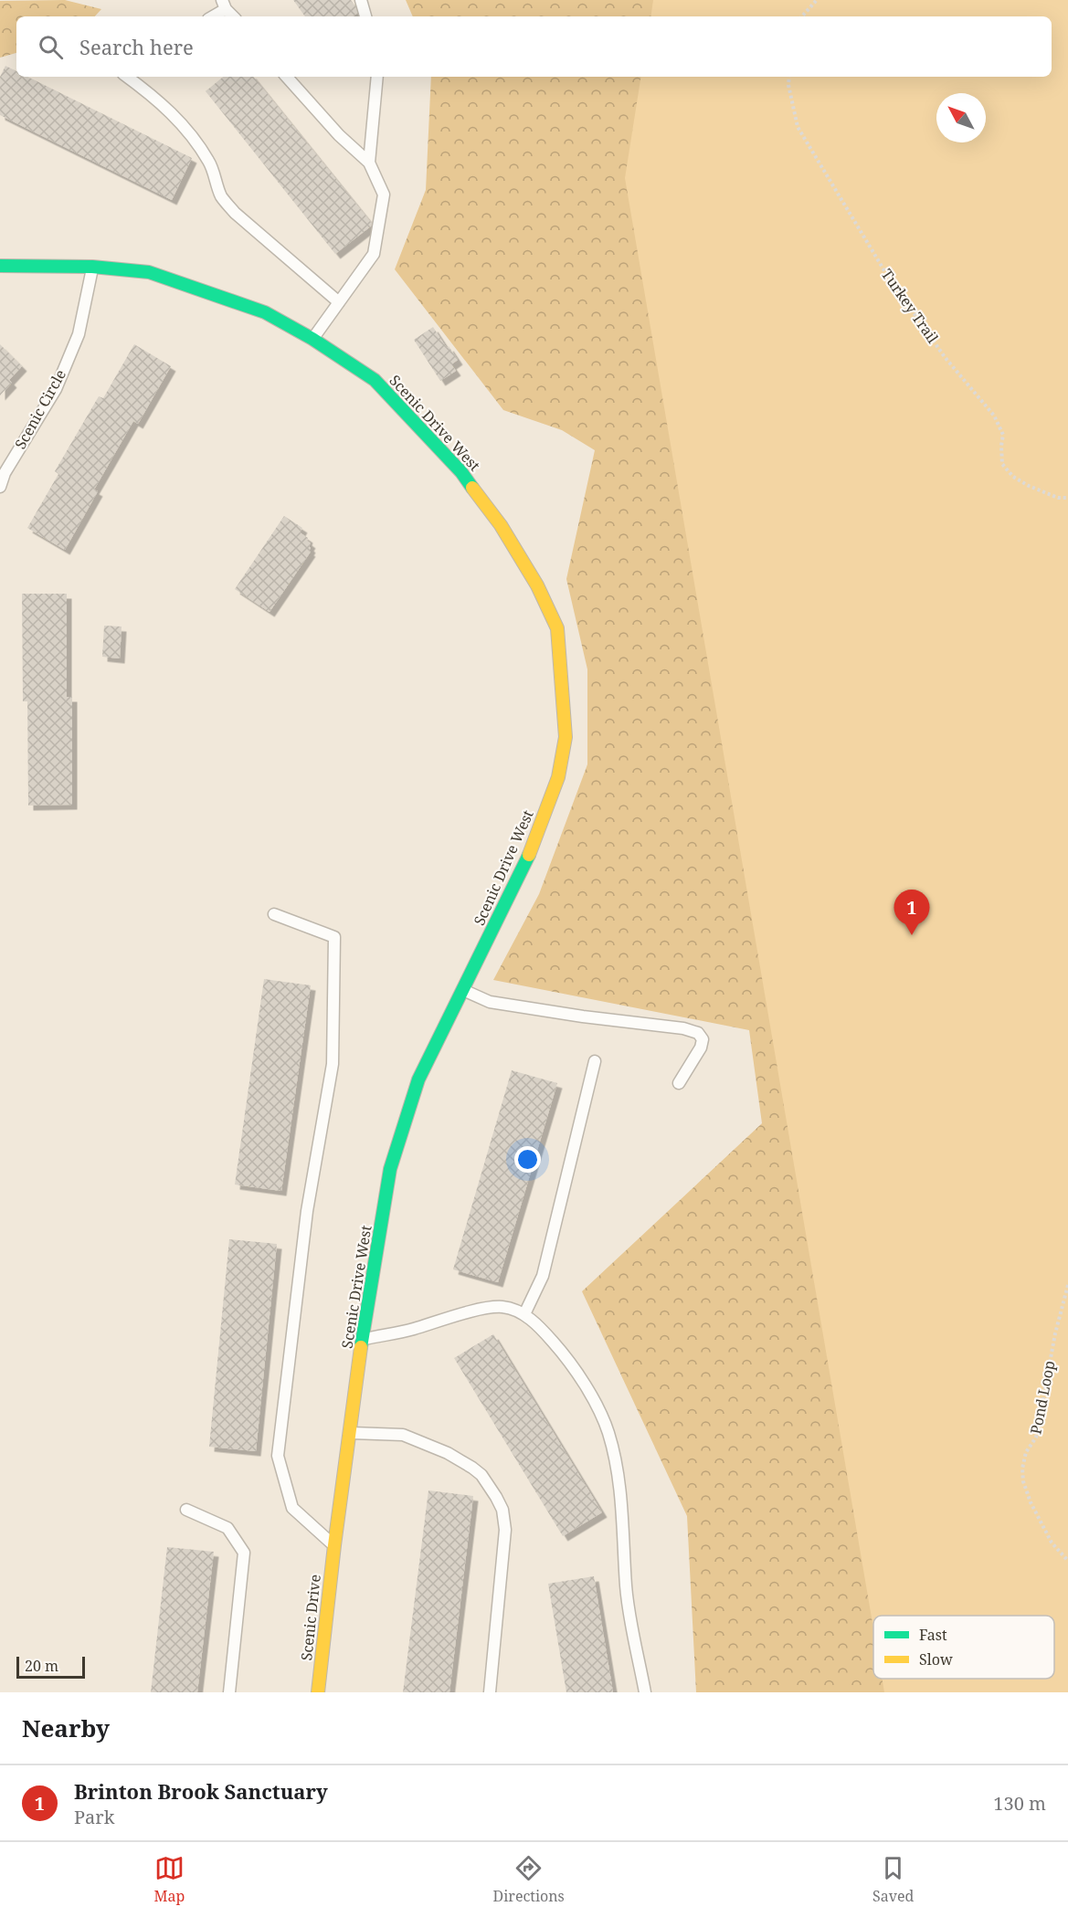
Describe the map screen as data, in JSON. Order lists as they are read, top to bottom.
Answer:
{
  "streets": {
    "street": ["Scenic Drive West", "Scenic Drive"],
    "lane": ["Scenic Circle"],
    "path": ["Turkey Trail", "Pond Loop"]
  },
  "crossings": [
    ["Scenic Circle", "Scenic Drive West"],
    ["Scenic Drive West", "Scenic Drive"]
  ],
  "legend": ["Fast", "Slow"],
  "scale_bar": "20 m",
  "north": "top left",
  "page": {
    "search": "Search here",
    "pins": "1",
    "scale": "20 m",
    "heading": "Nearby",
    "list": [
      {
        "mark": "1",
        "name": "Brinton Brook Sanctuary",
        "note": "Park",
        "value": "130 m"
      }
    ],
    "nav": ["Map", "Directions", "Saved"]
  }
}
